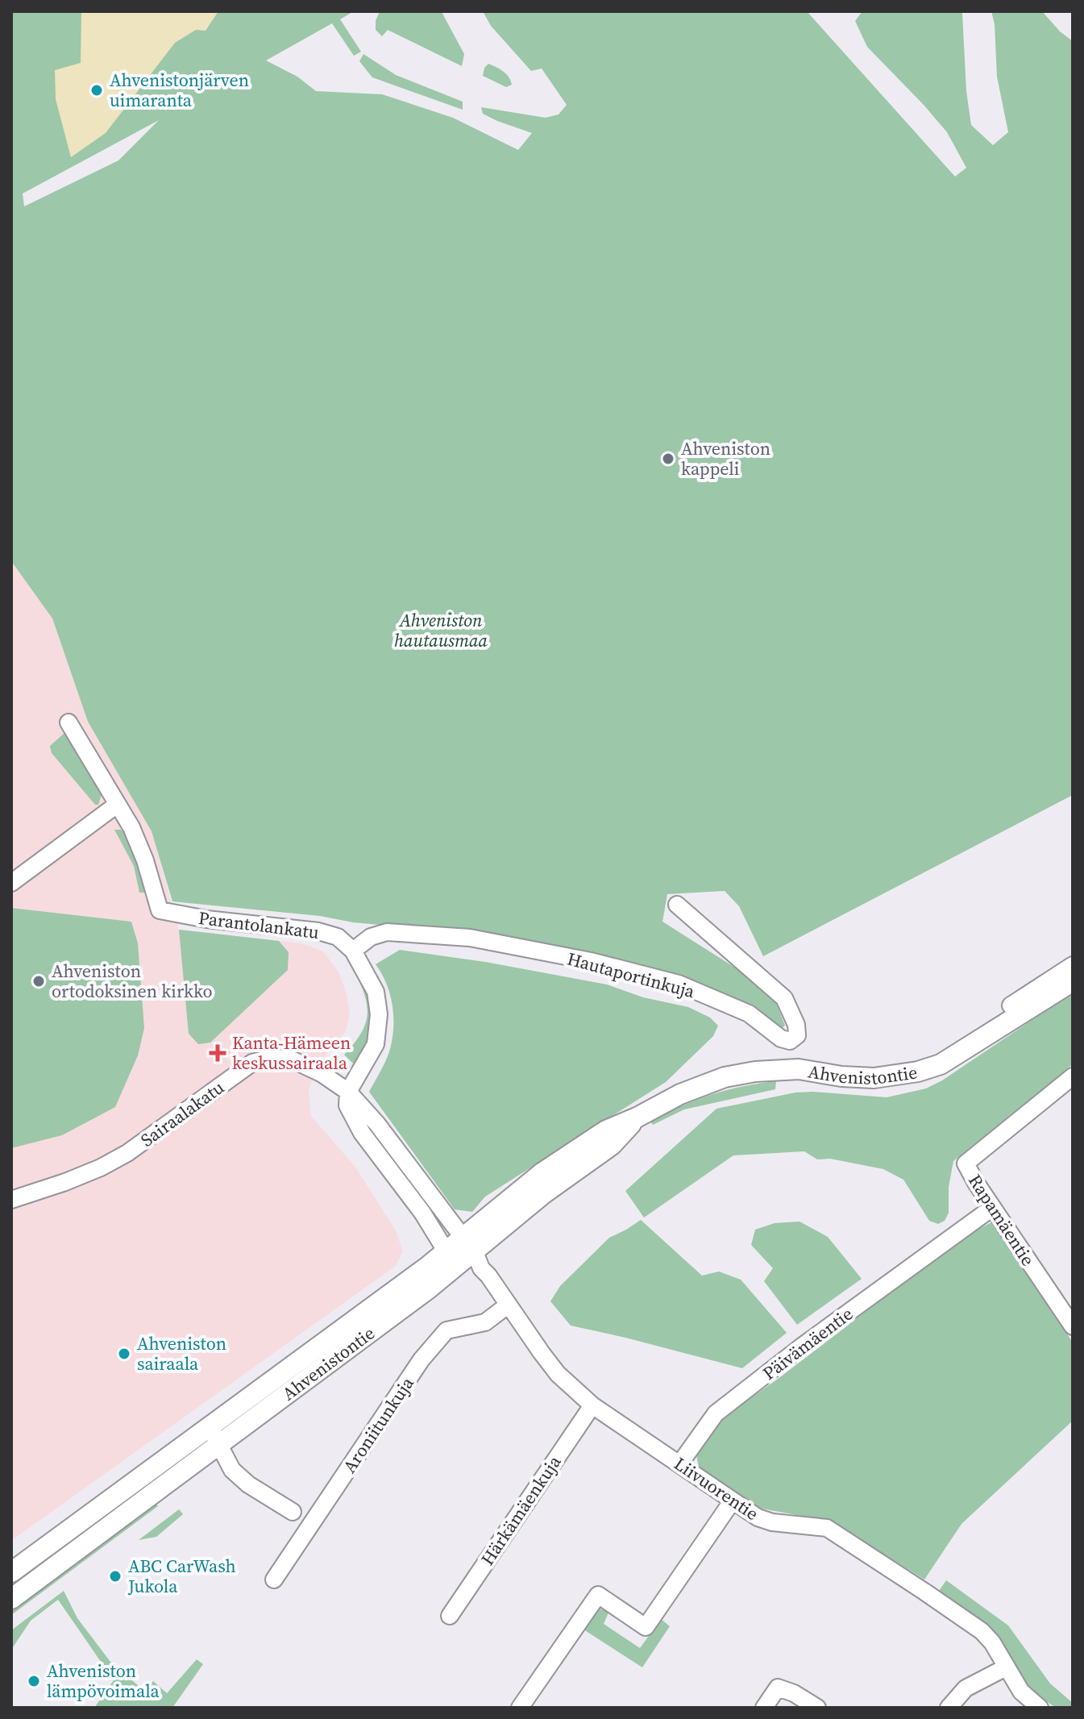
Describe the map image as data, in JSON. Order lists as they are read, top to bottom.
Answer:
{
  "streets": {
    "main road": ["Ahvenistontie"],
    "street": [
      "Parantolankatu",
      "Hautaportinkuja",
      "Sairaalakatu",
      "Rapamäentie",
      "Päivämäentie",
      "Aroniitunkuja",
      "Liivuorentie",
      "Härkämäenkuja"
    ]
  },
  "crossings": [
    ["Parantolankatu", "Hautaportinkuja"],
    ["Ahvenistontie", "Sairaalakatu"],
    ["Ahvenistontie", "Liivuorentie"],
    ["Sairaalakatu", "Liivuorentie"],
    ["Rapamäentie", "Päivämäentie"],
    ["Päivämäentie", "Liivuorentie"],
    ["Aroniitunkuja", "Liivuorentie"],
    ["Liivuorentie", "Härkämäenkuja"]
  ],
  "parks": ["Ahveniston hautausmaa"],
  "places": {
    "other": [
      "Ahvenistonjärven uimaranta",
      "Ahveniston kappeli",
      "Ahveniston ortodoksinen kirkko",
      "Ahveniston sairaala",
      "ABC CarWash Jukola",
      "Ahveniston lämpövoimala"
    ],
    "health": ["Kanta-Hämeen keskussairaala"]
  }
}
